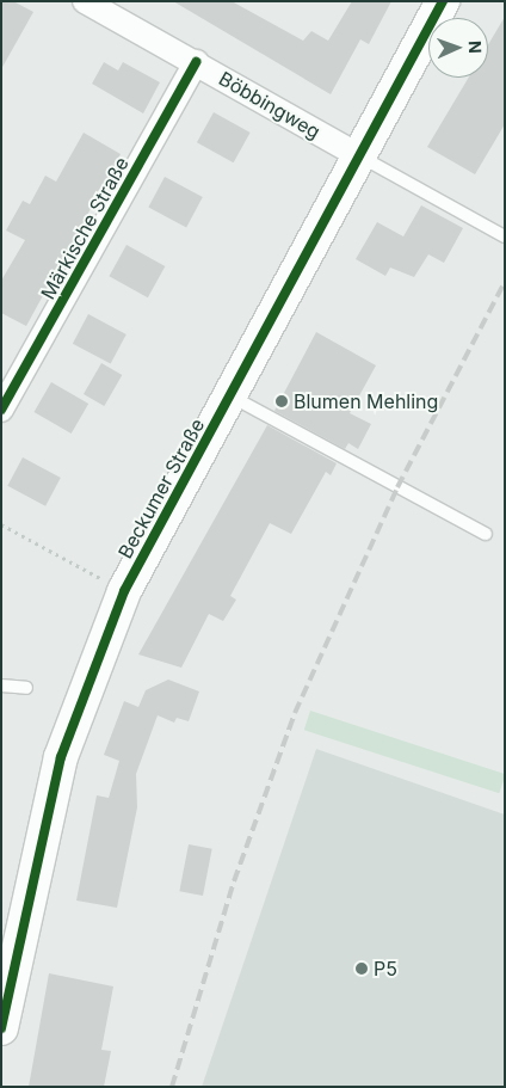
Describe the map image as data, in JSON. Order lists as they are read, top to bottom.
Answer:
{
  "streets": {
    "main road": ["Beckumer Straße"],
    "street": ["Böbbingweg", "Märkische Straße"]
  },
  "crossings": [
    ["Böbbingweg", "Märkische Straße"],
    ["Böbbingweg", "Beckumer Straße"]
  ],
  "places": ["Blumen Mehling", "P5"],
  "north": "right"
}
